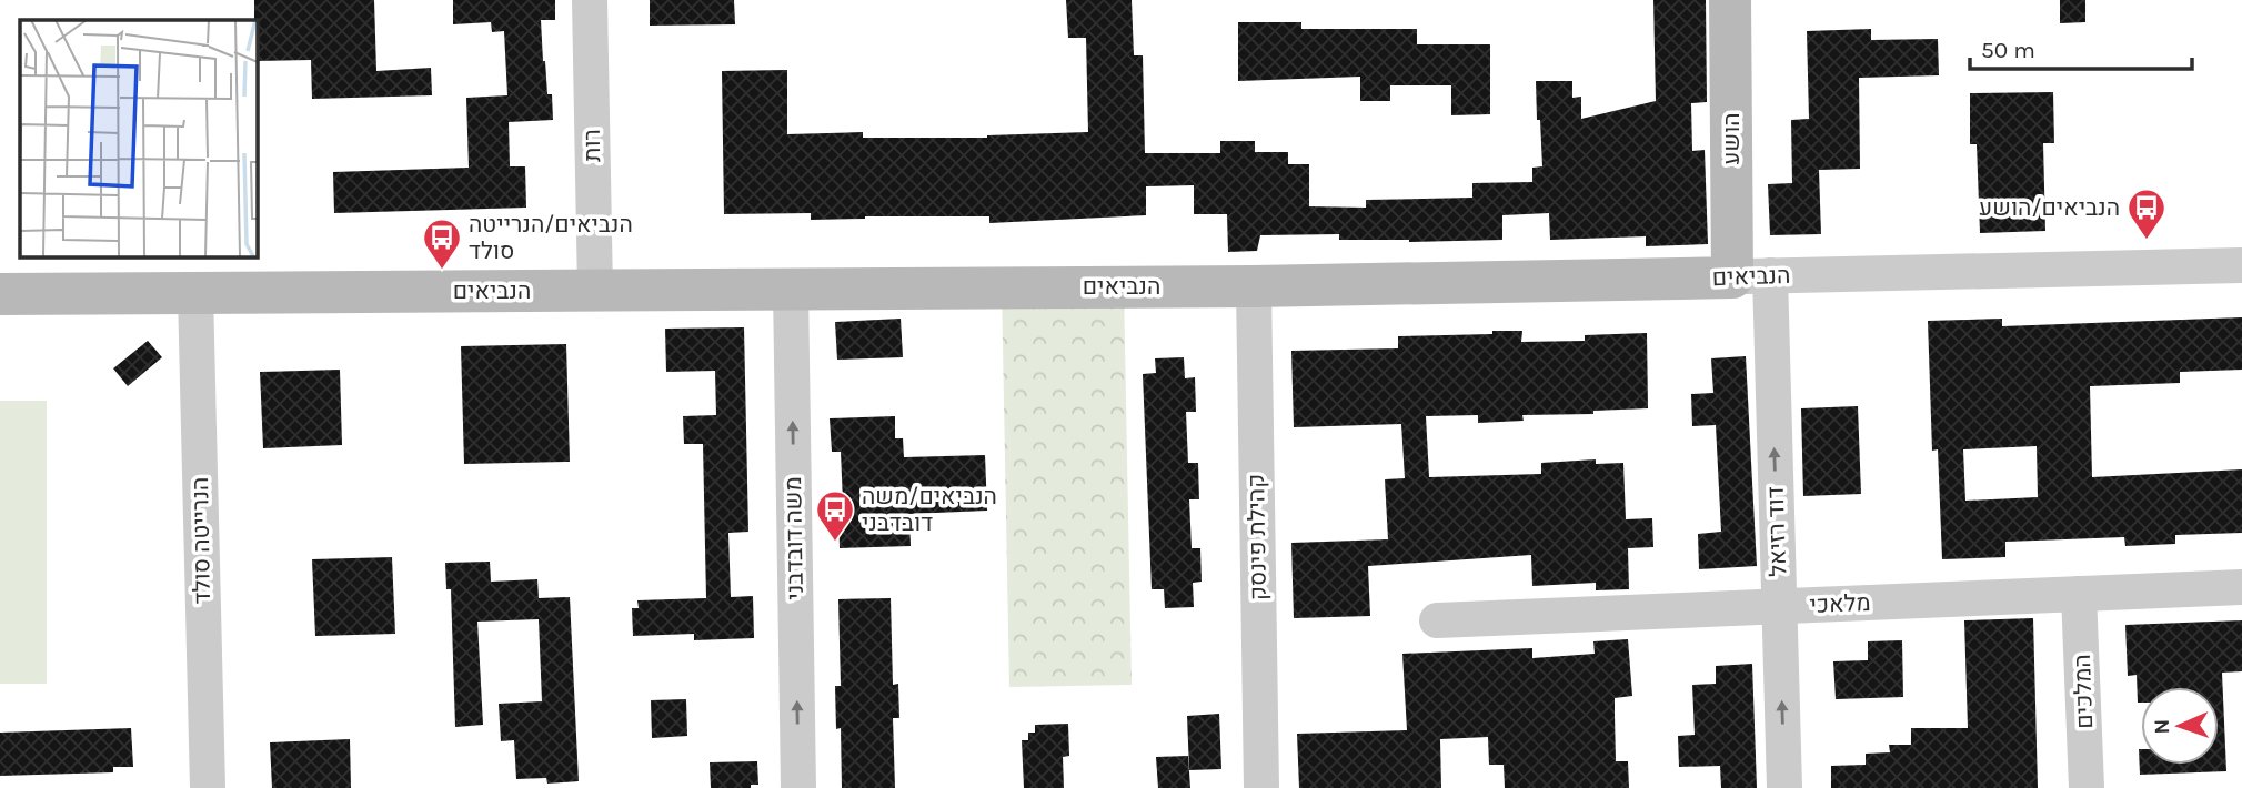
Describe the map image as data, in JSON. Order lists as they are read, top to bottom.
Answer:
{
  "streets": {
    "street": [
      "הושע",
      "רות",
      "הנביאים",
      "דוד רזיאל",
      "קהילת פינסק",
      "משה דובדבני",
      "הנרייטה סולד",
      "מלאכי",
      "המלכים"
    ]
  },
  "crossings": [
    ["הושע", "הנביאים"],
    ["הושע", "דוד רזיאל"],
    ["רות", "הנביאים"],
    ["הנביאים", "דוד רזיאל"],
    ["הנביאים", "קהילת פינסק"],
    ["הנביאים", "משה דובדבני"],
    ["הנביאים", "הנרייטה סולד"],
    ["דוד רזיאל", "מלאכי"],
    ["מלאכי", "המלכים"]
  ],
  "one_way": ["דוד רזיאל", "משה דובדבני"],
  "places": {
    "bus stop": ["הנביאים/הושע", "הנביאים/הנרייטה סולד", "הנביאים/משה דובדבני"]
  },
  "scale_bar": "50 m",
  "north": "left"
}
